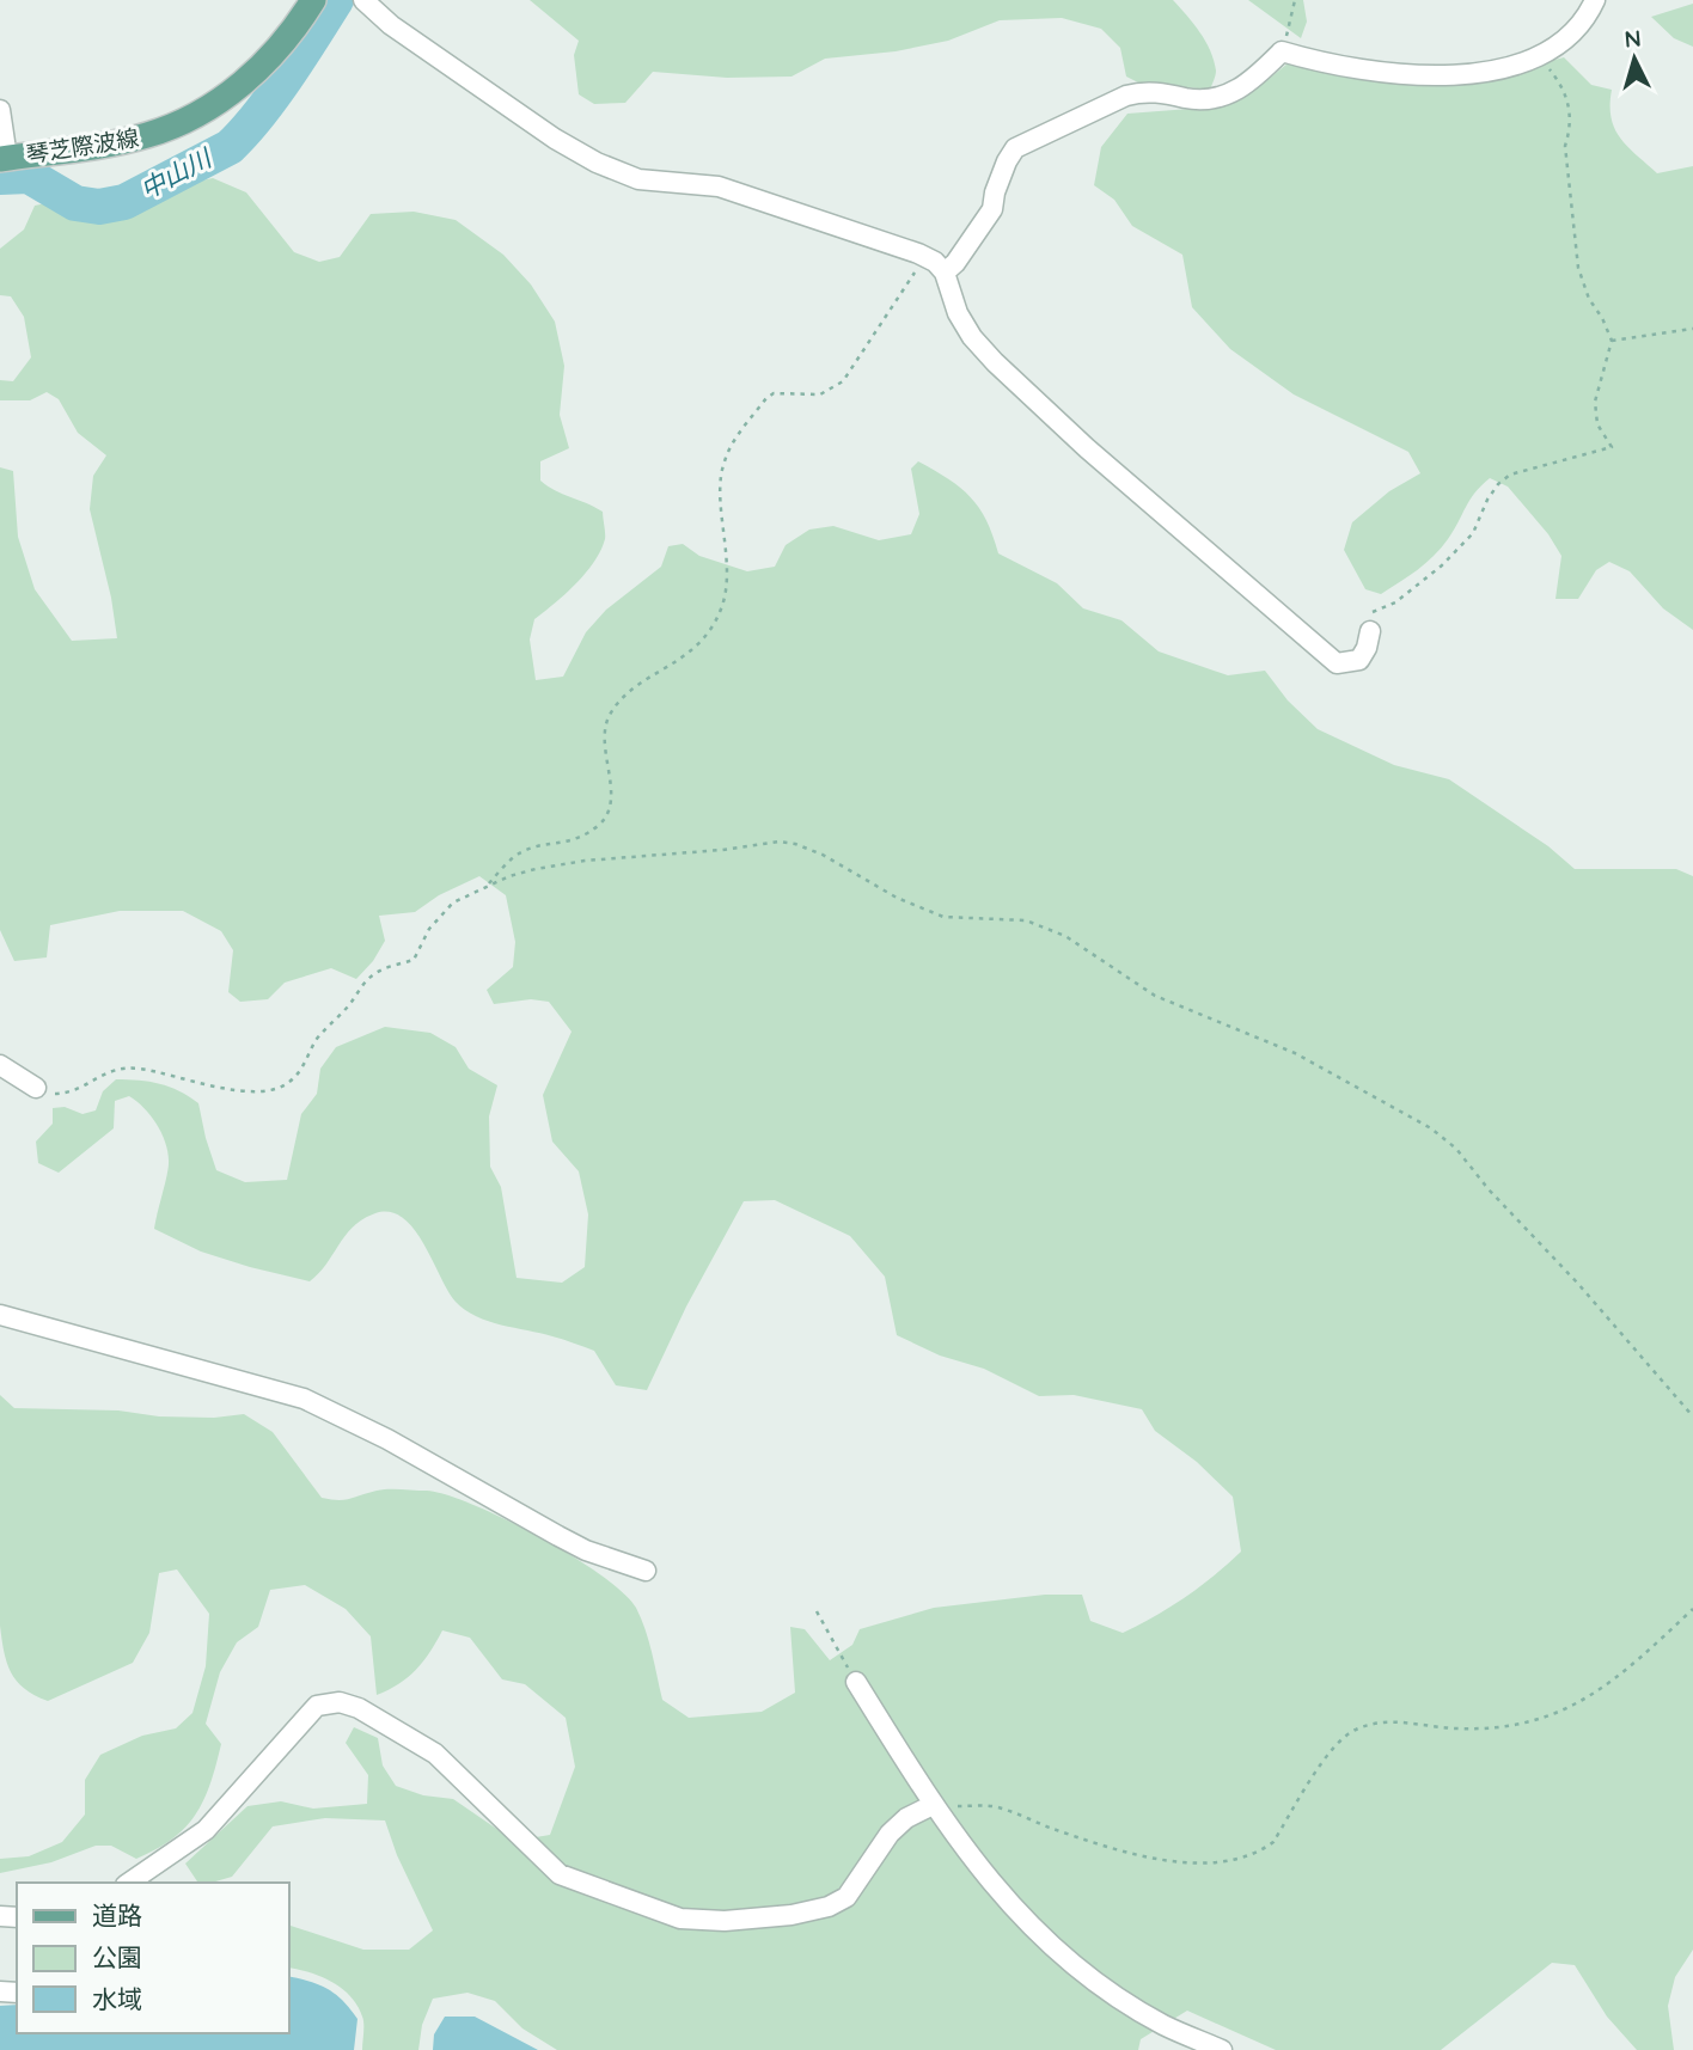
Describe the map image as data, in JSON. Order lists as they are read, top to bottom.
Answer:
{
  "streets": {
    "main road": ["琴芝際波線"]
  },
  "water": ["中山川"],
  "legend": ["道路", "公園", "水域"],
  "north": "top"
}
